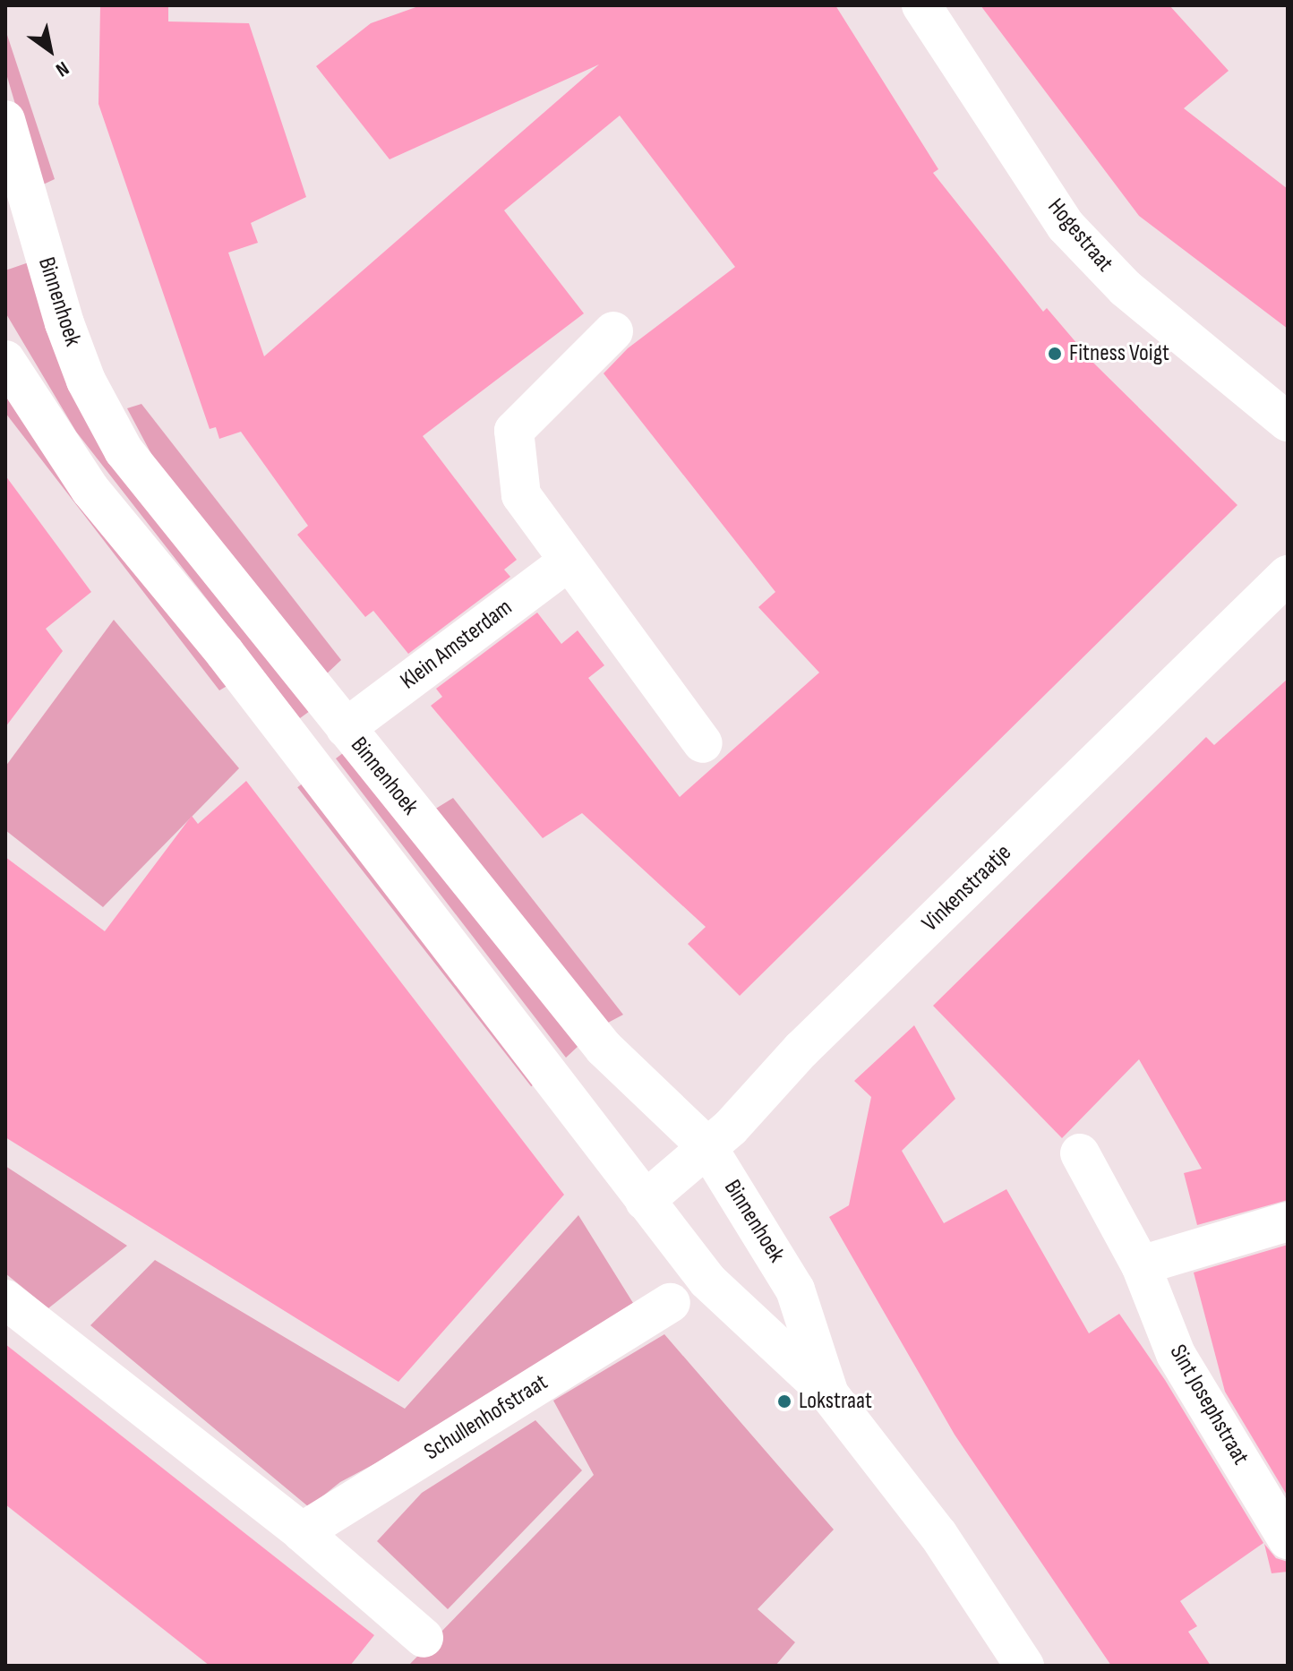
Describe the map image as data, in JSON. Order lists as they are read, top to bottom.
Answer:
{
  "streets": {
    "street": [
      "Hogestraat",
      "Binnenhoek",
      "Klein Amsterdam",
      "Vinkenstraatje",
      "Sint Josephstraat",
      "Schullenhofstraat"
    ]
  },
  "crossings": [
    ["Binnenhoek", "Klein Amsterdam"],
    ["Binnenhoek", "Vinkenstraatje"]
  ],
  "places": ["Fitness Voigt", "Lokstraat"],
  "north": "bottom right"
}
